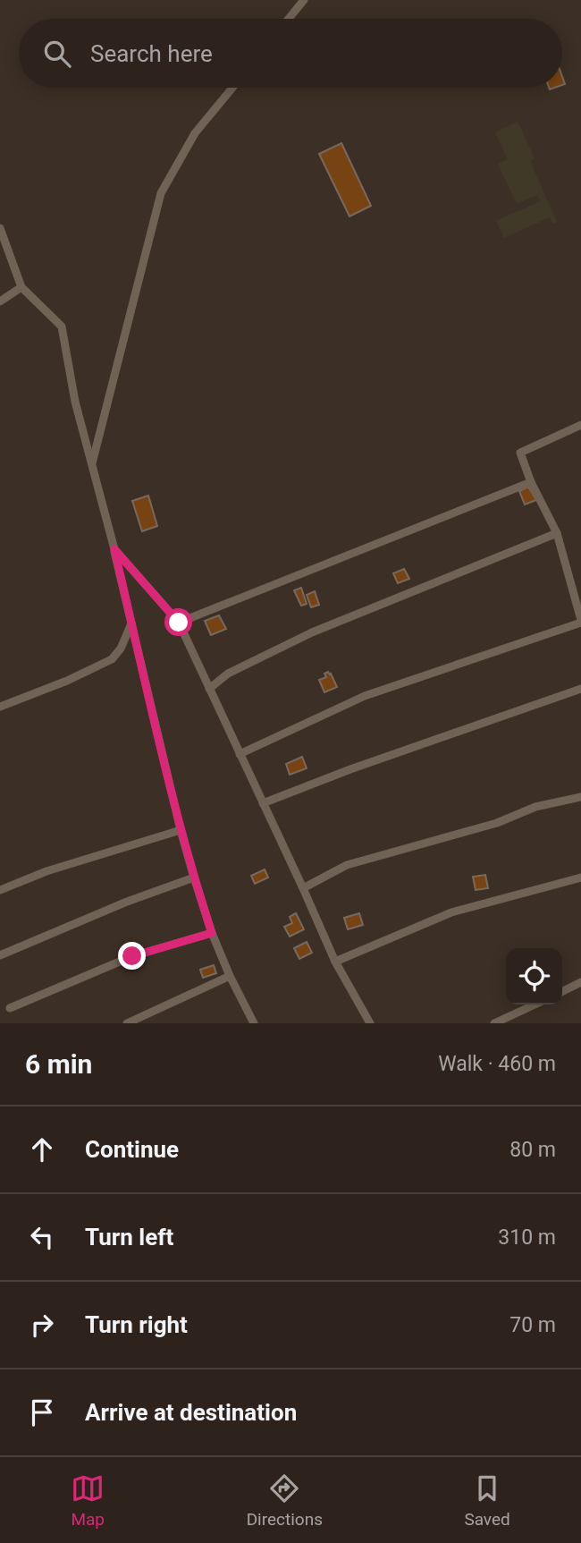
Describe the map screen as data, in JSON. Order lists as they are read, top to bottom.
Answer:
{
  "page": {
    "search": "Search here",
    "heading": ["6 min", "Walk · 460 m"],
    "list": [
      ["Continue", "80 m"],
      ["Turn left", "310 m"],
      ["Turn right", "70 m"],
      "Arrive at destination"
    ],
    "nav": ["Map", "Directions", "Saved"]
  }
}
